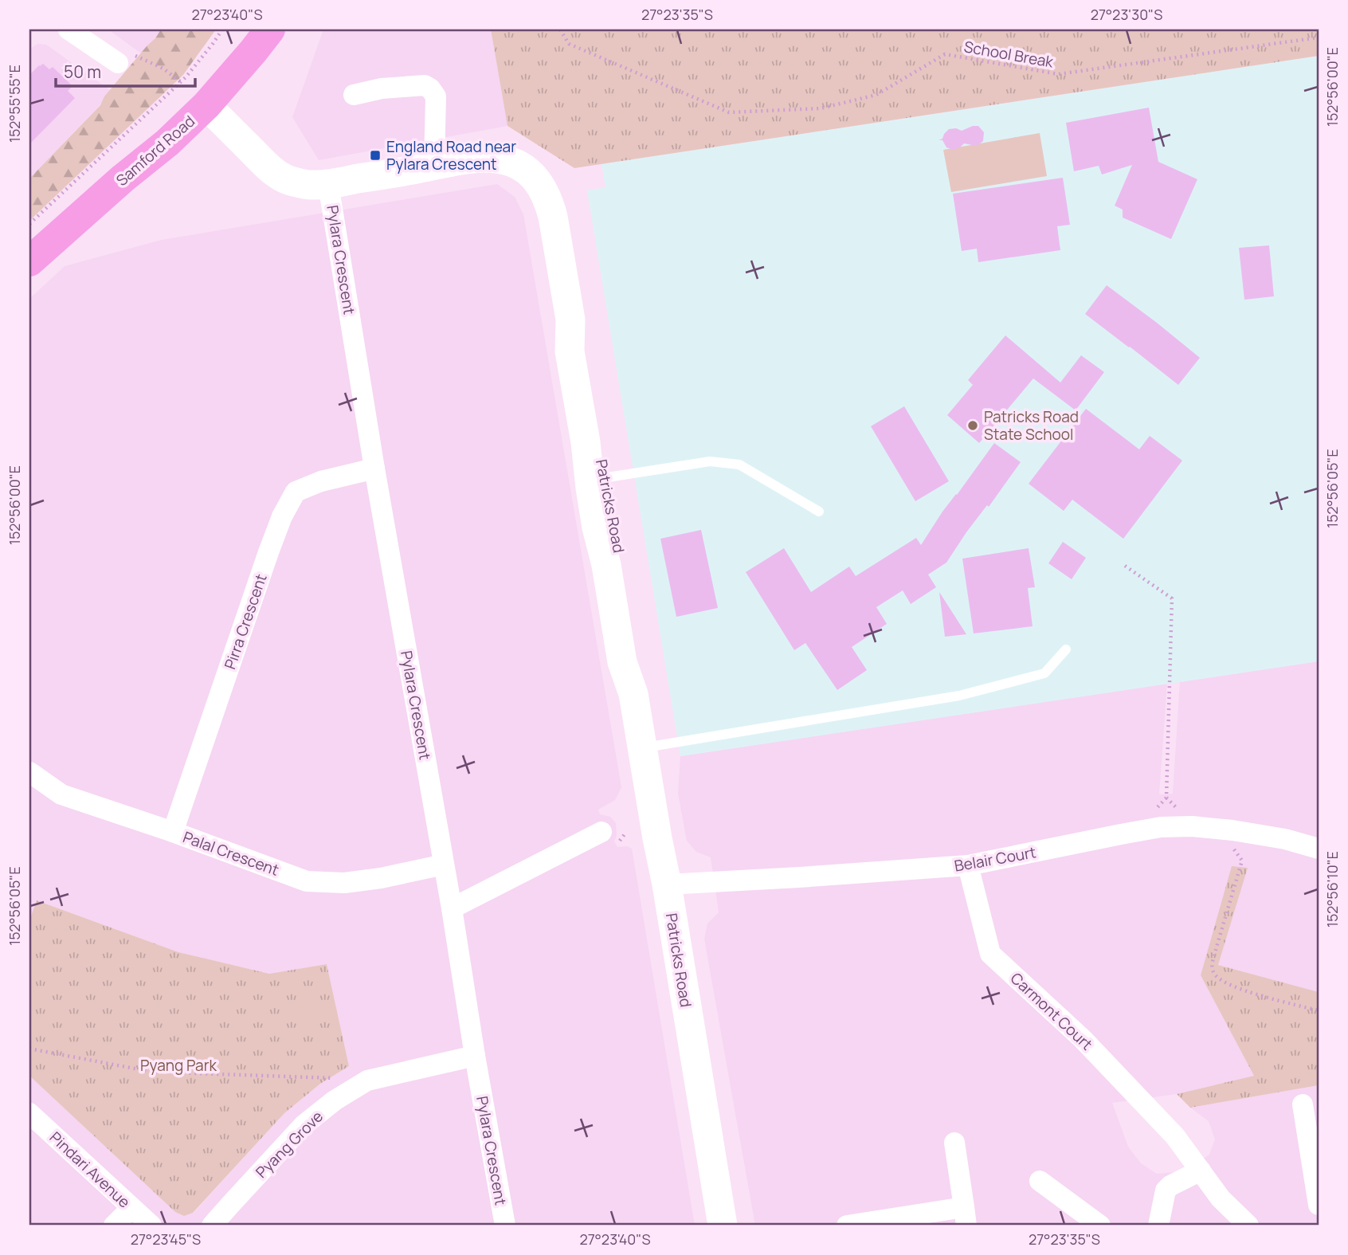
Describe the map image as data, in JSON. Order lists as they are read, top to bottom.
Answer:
{
  "streets": {
    "main road": ["Samford Road", "Patricks Road"],
    "street": [
      "Pylara Crescent",
      "Pirra Crescent",
      "Palal Crescent",
      "Belair Court",
      "Carmont Court",
      "Pyang Grove",
      "Pindari Avenue"
    ],
    "path": ["School Break"]
  },
  "crossings": [
    ["Pylara Crescent", "Pirra Crescent"],
    ["Pylara Crescent", "Palal Crescent"],
    ["Pylara Crescent", "Pyang Grove"],
    ["Patricks Road", "Belair Court"],
    ["Pirra Crescent", "Palal Crescent"],
    ["Belair Court", "Carmont Court"]
  ],
  "parks": ["Pyang Park"],
  "places": {
    "transit": ["England Road near Pylara Crescent"],
    "other": ["Patricks Road State School"]
  },
  "scale_bar": "50 m",
  "coordinates": [
    "27°23'40\"S",
    "27°23'35\"S",
    "27°23'30\"S",
    "152°56'00\"E",
    "152°55'55\"E",
    "152°56'05\"E",
    "152°56'10\"E",
    "27°23'45\"S"
  ]
}
